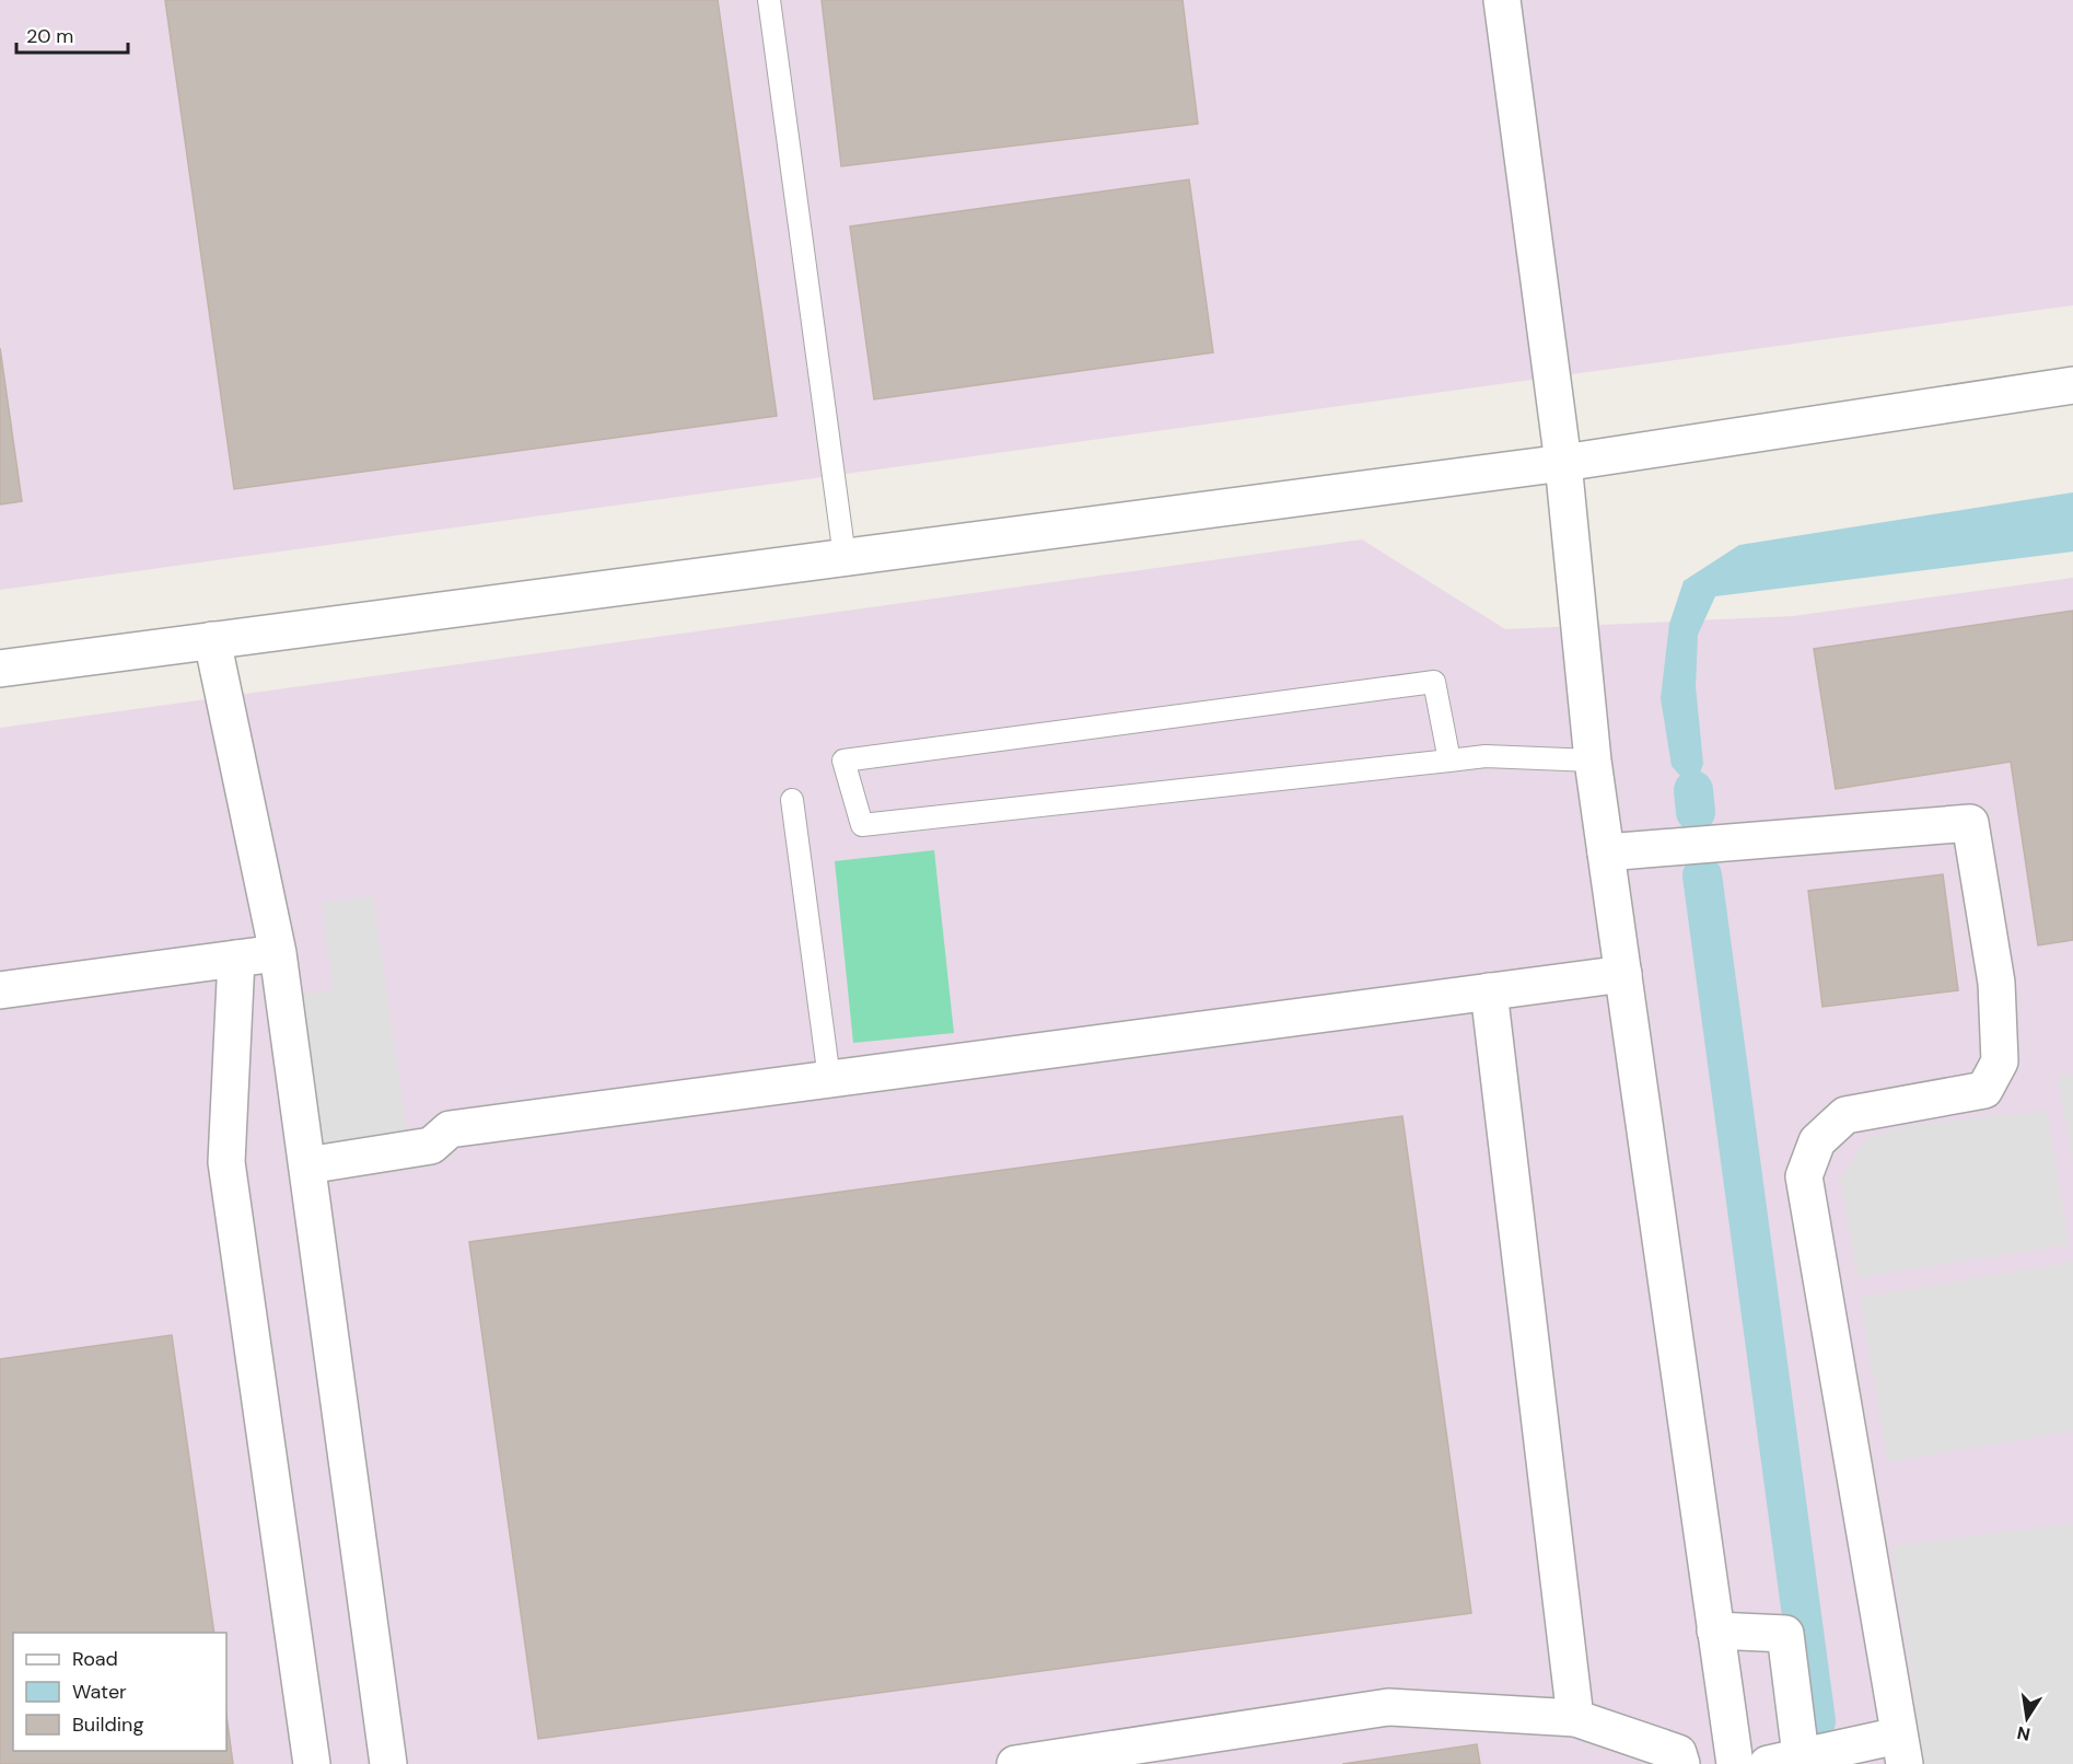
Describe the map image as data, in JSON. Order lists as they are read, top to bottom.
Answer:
{
  "legend": ["Road", "Water", "Building"],
  "scale_bar": "20 m",
  "north": "bottom"
}
